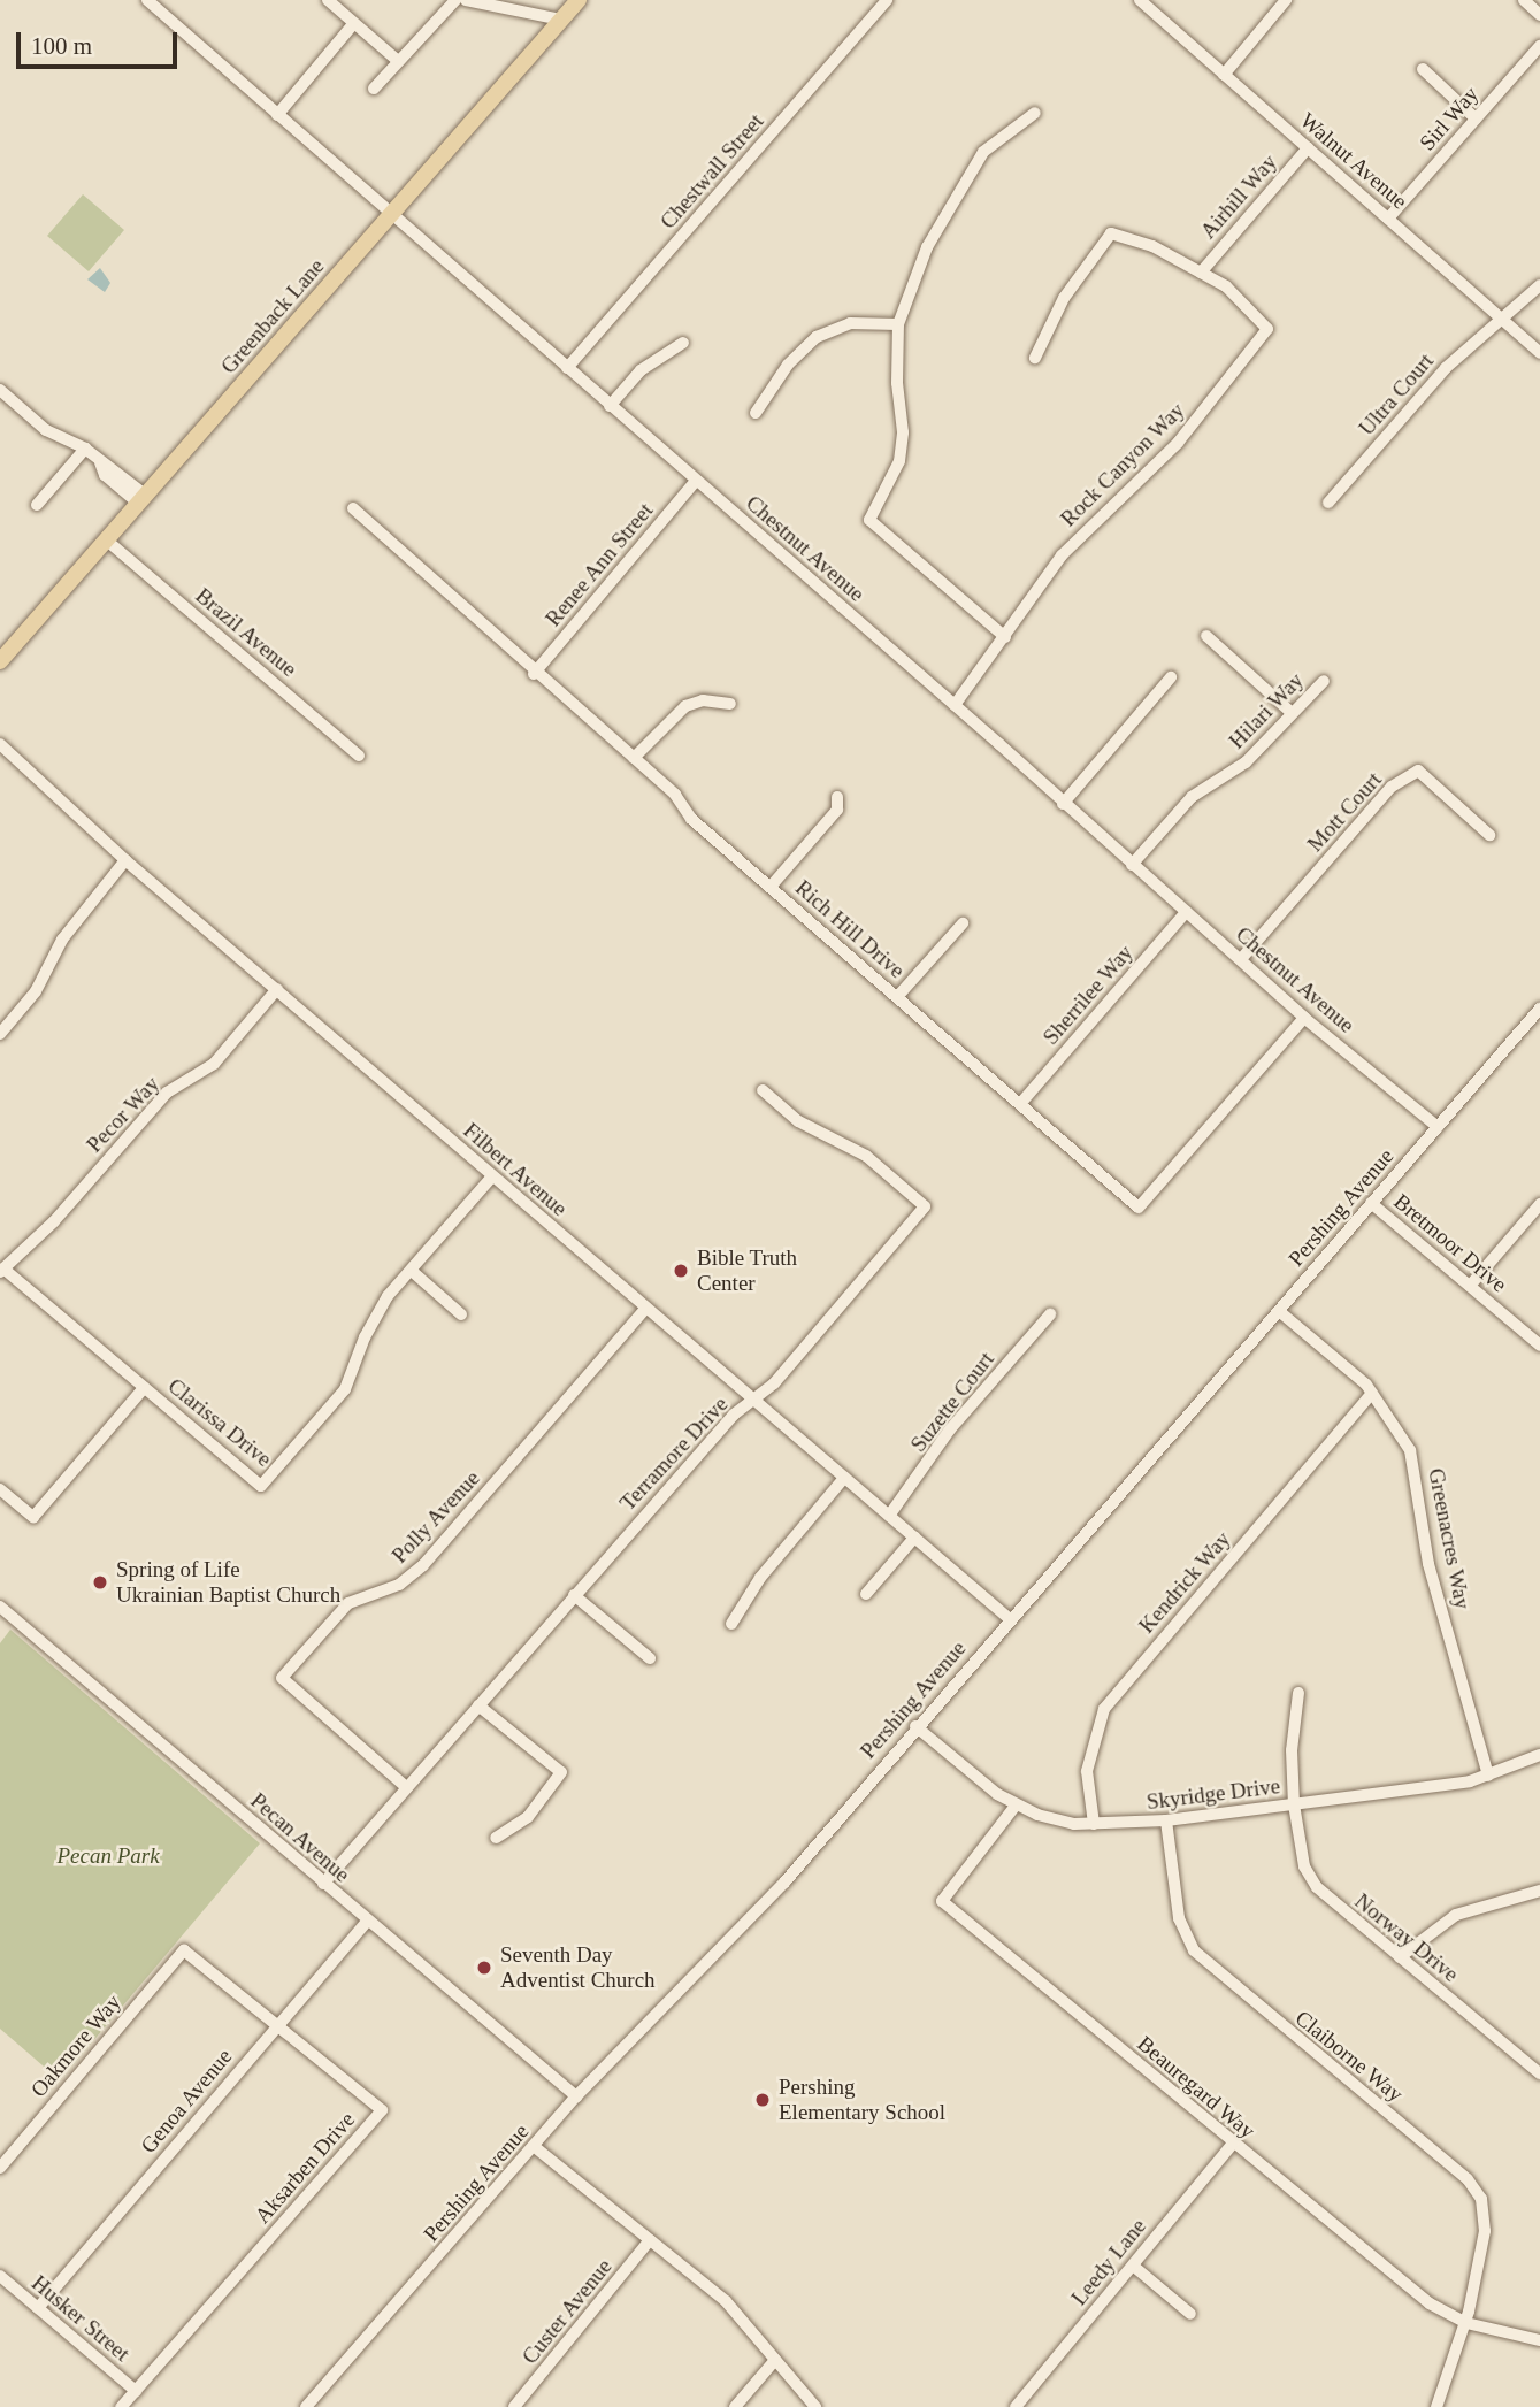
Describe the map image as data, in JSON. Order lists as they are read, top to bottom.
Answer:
{
  "streets": {
    "main road": ["Greenback Lane"],
    "street": [
      "Sirl Way",
      "Walnut Avenue",
      "Chestwall Street",
      "Airhill Way",
      "Ultra Court",
      "Rock Canyon Way",
      "Chestnut Avenue",
      "Renee Ann Street",
      "Brazil Avenue",
      "Hilari Way",
      "Mott Court",
      "Rich Hill Drive",
      "Sherrilee Way",
      "Pecor Way",
      "Filbert Avenue",
      "Pershing Avenue",
      "Bretmoor Drive",
      "Suzette Court",
      "Clarissa Drive",
      "Terramore Drive",
      "Polly Avenue",
      "Greenacres Way",
      "Kendrick Way",
      "Skyridge Drive",
      "Pecan Avenue",
      "Norway Drive",
      "Oakmore Way",
      "Claiborne Way",
      "Beauregard Way",
      "Genoa Avenue",
      "Aksarben Drive",
      "Leedy Lane",
      "Custer Avenue",
      "Husker Street"
    ]
  },
  "crossings": [
    ["Sirl Way", "Walnut Avenue"],
    ["Walnut Avenue", "Airhill Way"],
    ["Walnut Avenue", "Ultra Court"],
    ["Chestwall Street", "Chestnut Avenue"],
    ["Airhill Way", "Rock Canyon Way"],
    ["Greenback Lane", "Chestnut Avenue"],
    ["Greenback Lane", "Brazil Avenue"],
    ["Rock Canyon Way", "Chestnut Avenue"],
    ["Chestnut Avenue", "Renee Ann Street"],
    ["Chestnut Avenue", "Hilari Way"],
    ["Chestnut Avenue", "Mott Court"],
    ["Chestnut Avenue", "Rich Hill Drive"],
    ["Chestnut Avenue", "Sherrilee Way"],
    ["Chestnut Avenue", "Pershing Avenue"],
    ["Renee Ann Street", "Rich Hill Drive"],
    ["Rich Hill Drive", "Sherrilee Way"],
    ["Pecor Way", "Filbert Avenue"],
    ["Pecor Way", "Clarissa Drive"],
    ["Filbert Avenue", "Pershing Avenue"],
    ["Filbert Avenue", "Suzette Court"],
    ["Filbert Avenue", "Clarissa Drive"],
    ["Filbert Avenue", "Terramore Drive"],
    ["Filbert Avenue", "Polly Avenue"],
    ["Pershing Avenue", "Bretmoor Drive"],
    ["Pershing Avenue", "Greenacres Way"],
    ["Pershing Avenue", "Skyridge Drive"],
    ["Pershing Avenue", "Pecan Avenue"],
    ["Terramore Drive", "Polly Avenue"],
    ["Terramore Drive", "Pecan Avenue"],
    ["Greenacres Way", "Kendrick Way"],
    ["Greenacres Way", "Skyridge Drive"],
    ["Kendrick Way", "Skyridge Drive"],
    ["Skyridge Drive", "Norway Drive"],
    ["Skyridge Drive", "Claiborne Way"],
    ["Skyridge Drive", "Beauregard Way"],
    ["Pecan Avenue", "Genoa Avenue"],
    ["Oakmore Way", "Aksarben Drive"],
    ["Claiborne Way", "Beauregard Way"],
    ["Beauregard Way", "Leedy Lane"],
    ["Genoa Avenue", "Aksarben Drive"],
    ["Genoa Avenue", "Husker Street"],
    ["Aksarben Drive", "Husker Street"]
  ],
  "parks": ["Pecan Park"],
  "places": [
    "Bible Truth Center",
    "Spring of Life Ukrainian Baptist Church",
    "Seventh Day Adventist Church",
    "Pershing Elementary School"
  ],
  "scale_bar": "100 m"
}
